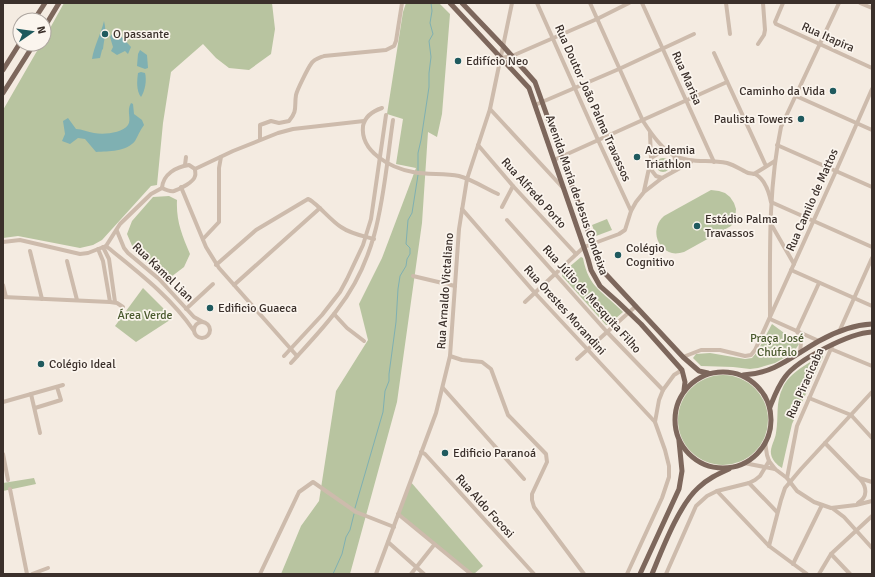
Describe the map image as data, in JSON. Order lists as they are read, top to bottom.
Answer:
{
  "streets": {
    "main road": ["Avenida Maria de Jesus Condeixa"],
    "street": [
      "Rua Itapira",
      "Rua Marisa",
      "Rua Doutor João Palma Travassos",
      "Rua Alfredo Porto",
      "Rua Camilo de Mattos",
      "Rua Kamel Lian",
      "Rua Arnaldo Victaliano",
      "Rua Júlio de Mesquita Filho",
      "Rua Orestes Morandini",
      "Rua Piracicaba",
      "Rua Aldo Focosi"
    ]
  },
  "crossings": [
    ["Rua Alfredo Porto", "Rua Arnaldo Victaliano"],
    ["Avenida Maria de Jesus Condeixa", "Rua Camilo de Mattos"],
    ["Avenida Maria de Jesus Condeixa", "Rua Arnaldo Victaliano"],
    ["Rua Arnaldo Victaliano", "Rua Orestes Morandini"],
    ["Rua Arnaldo Victaliano", "Rua Aldo Focosi"]
  ],
  "parks": ["Área Verde", "Praça José Chúfalo"],
  "places": [
    "O passante",
    "Edifício Neo",
    "Caminho da Vida",
    "Paulista Towers",
    "Academia Triathlon",
    "Estádio Palma Travassos",
    "Colégio Cognitivo",
    "Edificio Guaeca",
    "Colégio Ideal",
    "Edificio Paranoá"
  ],
  "north": "right"
}
